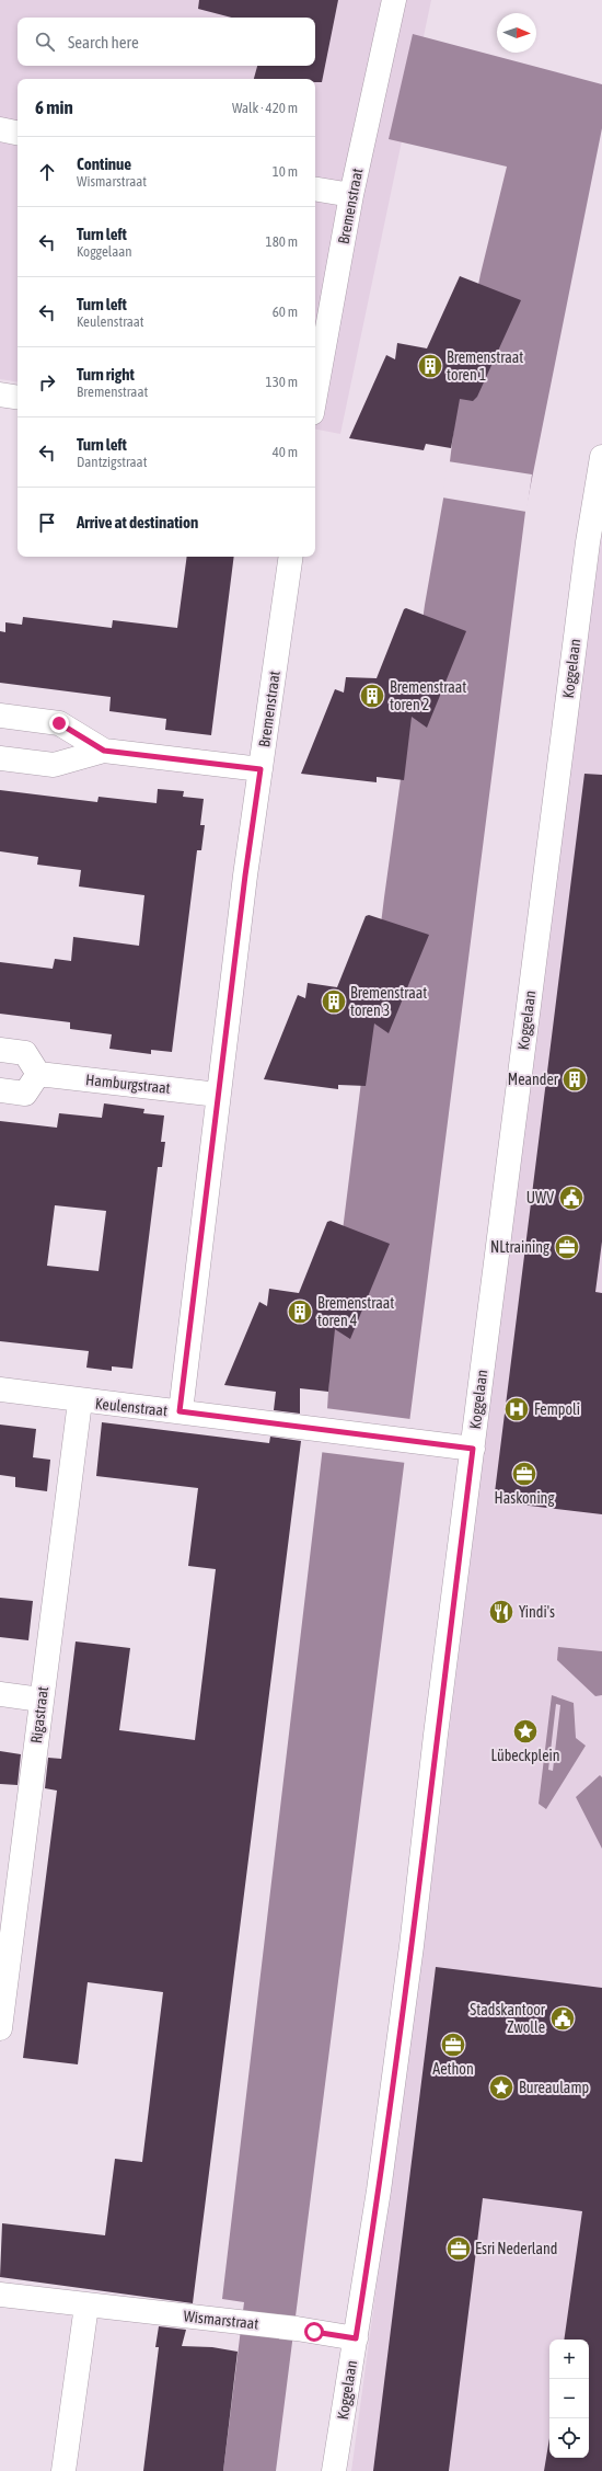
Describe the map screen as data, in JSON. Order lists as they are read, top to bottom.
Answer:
{
  "streets": {
    "street": [
      "Bremenstraat",
      "Koggelaan",
      "Hamburgstraat",
      "Keulenstraat",
      "Rigastraat",
      "Wismarstraat"
    ]
  },
  "crossings": [
    ["Bremenstraat", "Hamburgstraat"],
    ["Bremenstraat", "Keulenstraat"],
    ["Koggelaan", "Keulenstraat"],
    ["Koggelaan", "Wismarstraat"],
    ["Keulenstraat", "Rigastraat"]
  ],
  "places": {
    "building": [
      "Bremenstraat toren 1",
      "Bremenstraat toren 2",
      "Bremenstraat toren 3",
      "Meander",
      "Bremenstraat toren 4"
    ],
    "public building": ["UWV", "Stadskantoor Zwolle"],
    "office": [
      "NLtraining",
      "Haskoning",
      "Aethon",
      "Esri Nederland"
    ],
    "hospital": ["Fempoli"],
    "restaurant": ["Yindi's"],
    "place": ["Lübeckplein", "Bureaulamp"]
  },
  "north": "right",
  "page": {
    "search": "Search here",
    "heading": ["6 min", "Walk · 420 m"],
    "list": [
      ["Continue", "Wismarstraat", "10 m"],
      ["Turn left", "Koggelaan", "180 m"],
      ["Turn left", "Keulenstraat", "60 m"],
      ["Turn right", "Bremenstraat", "130 m"],
      ["Turn left", "Dantzigstraat", "40 m"],
      "Arrive at destination"
    ],
    "map_buttons": ["+", "−"]
  }
}
